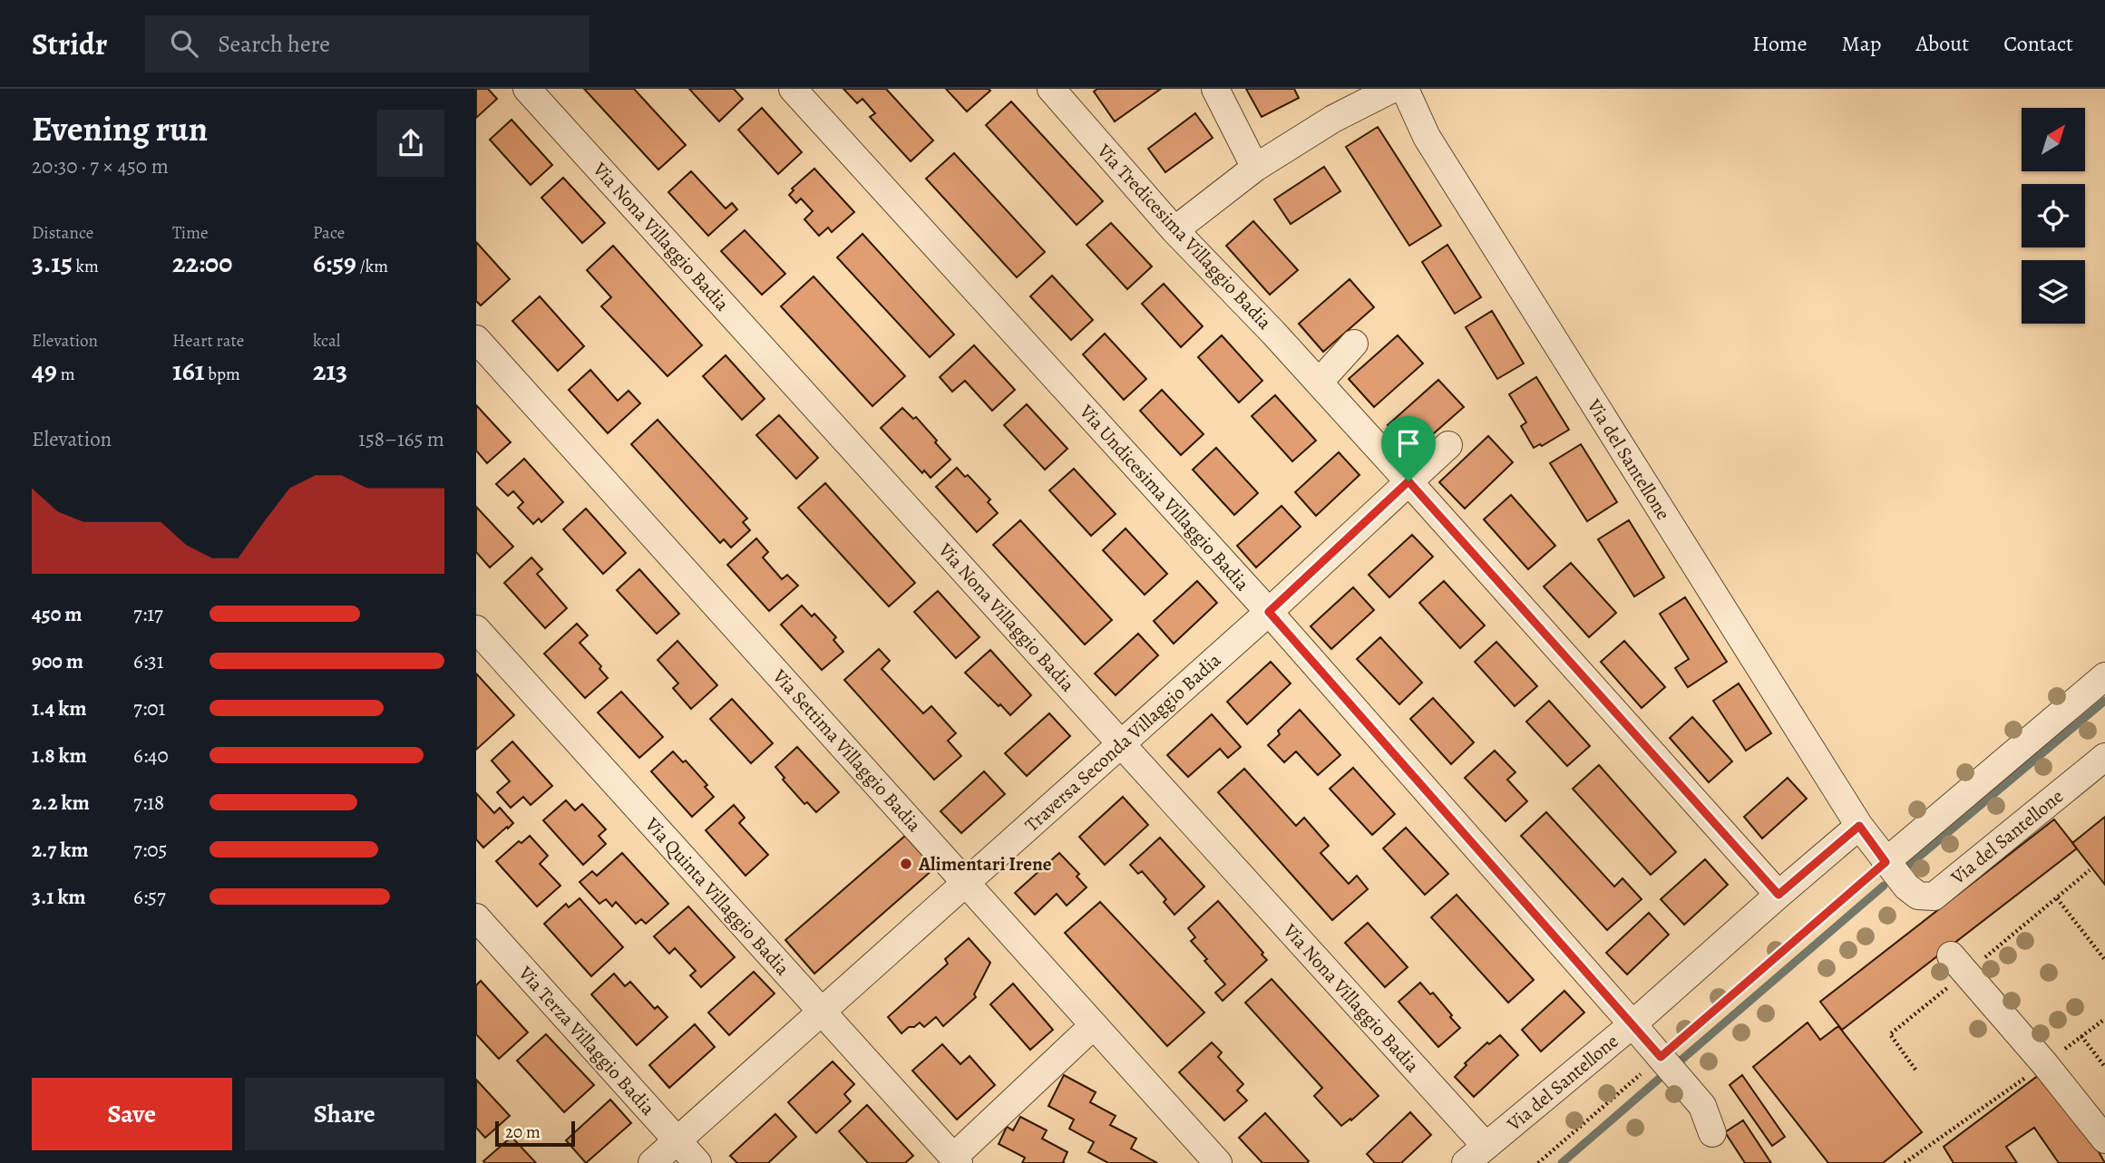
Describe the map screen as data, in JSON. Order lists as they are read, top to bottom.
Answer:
{
  "streets": {
    "street": [
      "Via Nona Villaggio Badia",
      "Via Tredicesima Villaggio Badia",
      "Via del Santellone",
      "Via Undicesima Villaggio Badia",
      "Traversa Seconda Villaggio Badia",
      "Via Settima Villaggio Badia",
      "Via Quinta Villaggio Badia",
      "Via Terza Villaggio Badia"
    ]
  },
  "crossings": [
    ["Via Nona Villaggio Badia", "Via del Santellone"],
    ["Via Nona Villaggio Badia", "Traversa Seconda Villaggio Badia"],
    ["Via Tredicesima Villaggio Badia", "Via del Santellone"],
    ["Via Tredicesima Villaggio Badia", "Traversa Seconda Villaggio Badia"],
    ["Via del Santellone", "Via Undicesima Villaggio Badia"],
    ["Via Undicesima Villaggio Badia", "Traversa Seconda Villaggio Badia"],
    ["Traversa Seconda Villaggio Badia", "Via Settima Villaggio Badia"],
    ["Traversa Seconda Villaggio Badia", "Via Quinta Villaggio Badia"],
    ["Traversa Seconda Villaggio Badia", "Via Terza Villaggio Badia"]
  ],
  "places": ["Alimentari Irene"],
  "scale_bar": "20 m",
  "north": "top right",
  "page": {
    "header": "Stridr",
    "search": "Search here",
    "nav": [
      "Home",
      "Map",
      "About",
      "Contact"
    ],
    "heading": ["Evening run", "20:30 · 7 × 450 m"],
    "stats": [
      ["Distance", "3.15 km"],
      ["Time", "22:00"],
      ["Pace", "6:59 /km"],
      ["Elevation", "49 m"],
      ["Heart rate", "161 bpm"],
      ["kcal", "213"]
    ],
    "chart": ["Elevation", "158–165 m"],
    "list": [
      {
        "name": "450 m",
        "note": "7:17"
      },
      {
        "name": "900 m",
        "note": "6:31"
      },
      {
        "name": "1.4 km",
        "note": "7:01"
      },
      {
        "name": "1.8 km",
        "note": "6:40"
      },
      {
        "name": "2.2 km",
        "note": "7:18"
      },
      {
        "name": "2.7 km",
        "note": "7:05"
      },
      {
        "name": "3.1 km",
        "note": "6:57"
      }
    ],
    "buttons": ["Save", "Share"],
    "scale": "20 m"
  }
}
